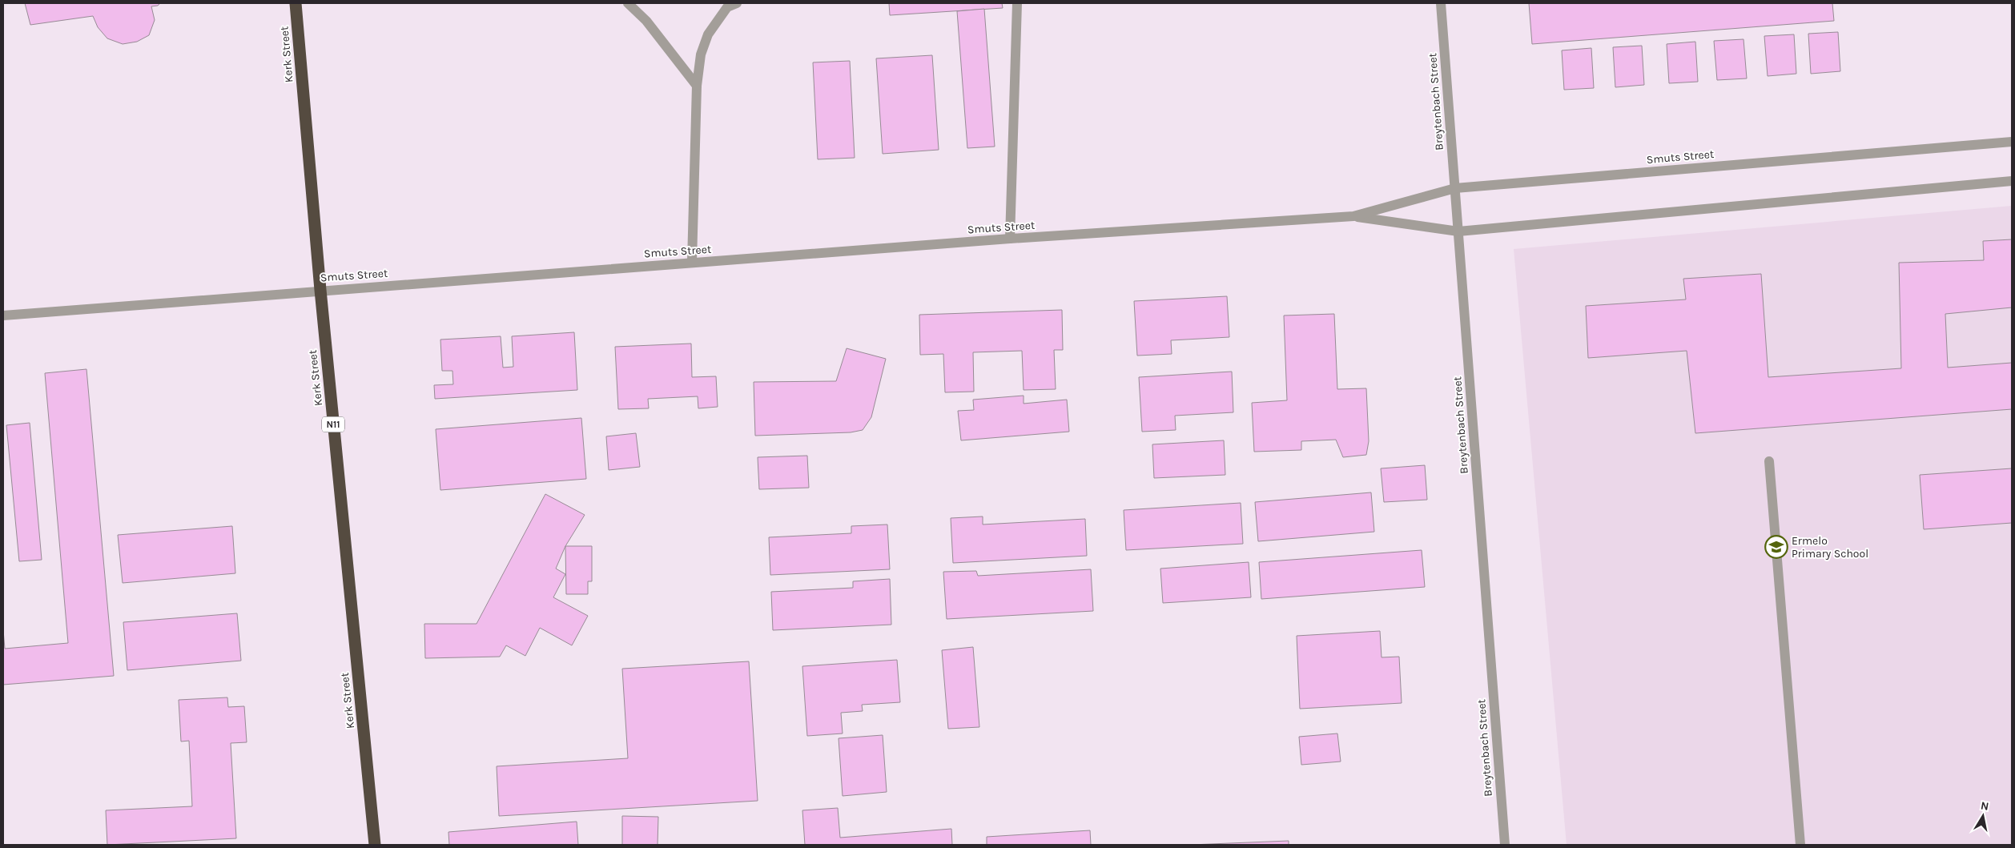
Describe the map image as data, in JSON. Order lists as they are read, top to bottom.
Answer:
{
  "streets": {
    "highway": ["Kerk Street", "N11"],
    "street": ["Breytenbach Street", "Smuts Street"]
  },
  "crossings": [
    ["Kerk Street", "Smuts Street"],
    ["Breytenbach Street", "Smuts Street"]
  ],
  "places": {
    "school or university": ["Ermelo Primary School"]
  },
  "north": "top"
}
